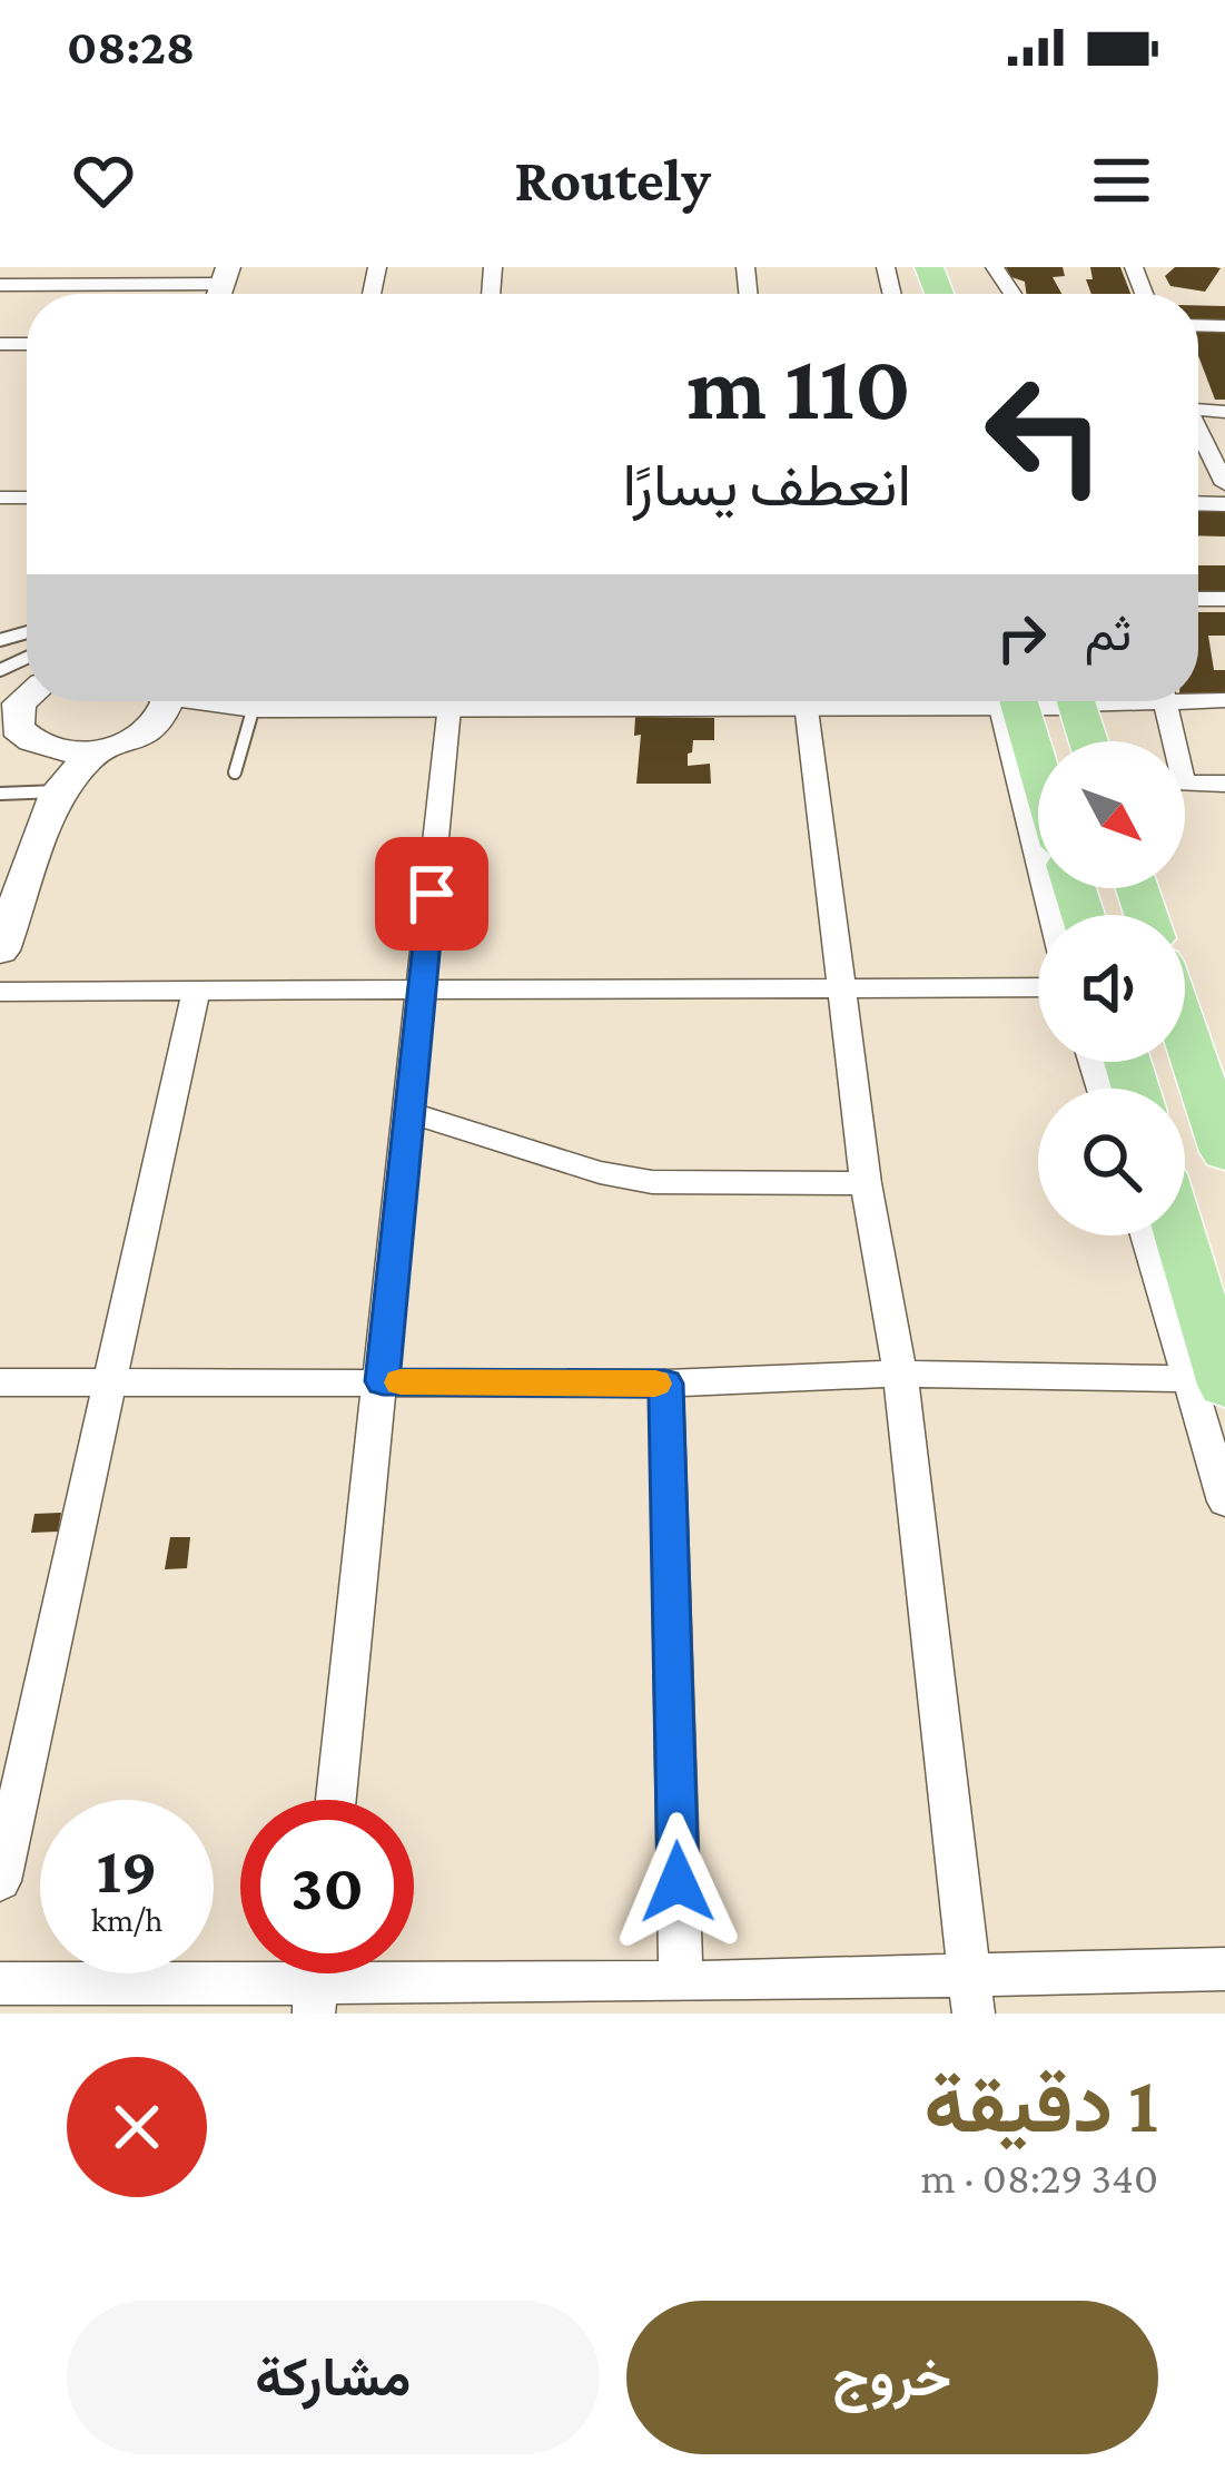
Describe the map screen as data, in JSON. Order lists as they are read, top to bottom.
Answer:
{
  "north": "bottom right",
  "page": {
    "status": "08:28",
    "header": "Routely",
    "turn": ["110 m", "انعطف يسارًا"],
    "then": "ثم",
    "speed": "19 km/h",
    "limit": "30",
    "heading": ["1 دقيقة", "340 m · 08:29"],
    "buttons": ["خروج", "مشاركة"]
  }
}
